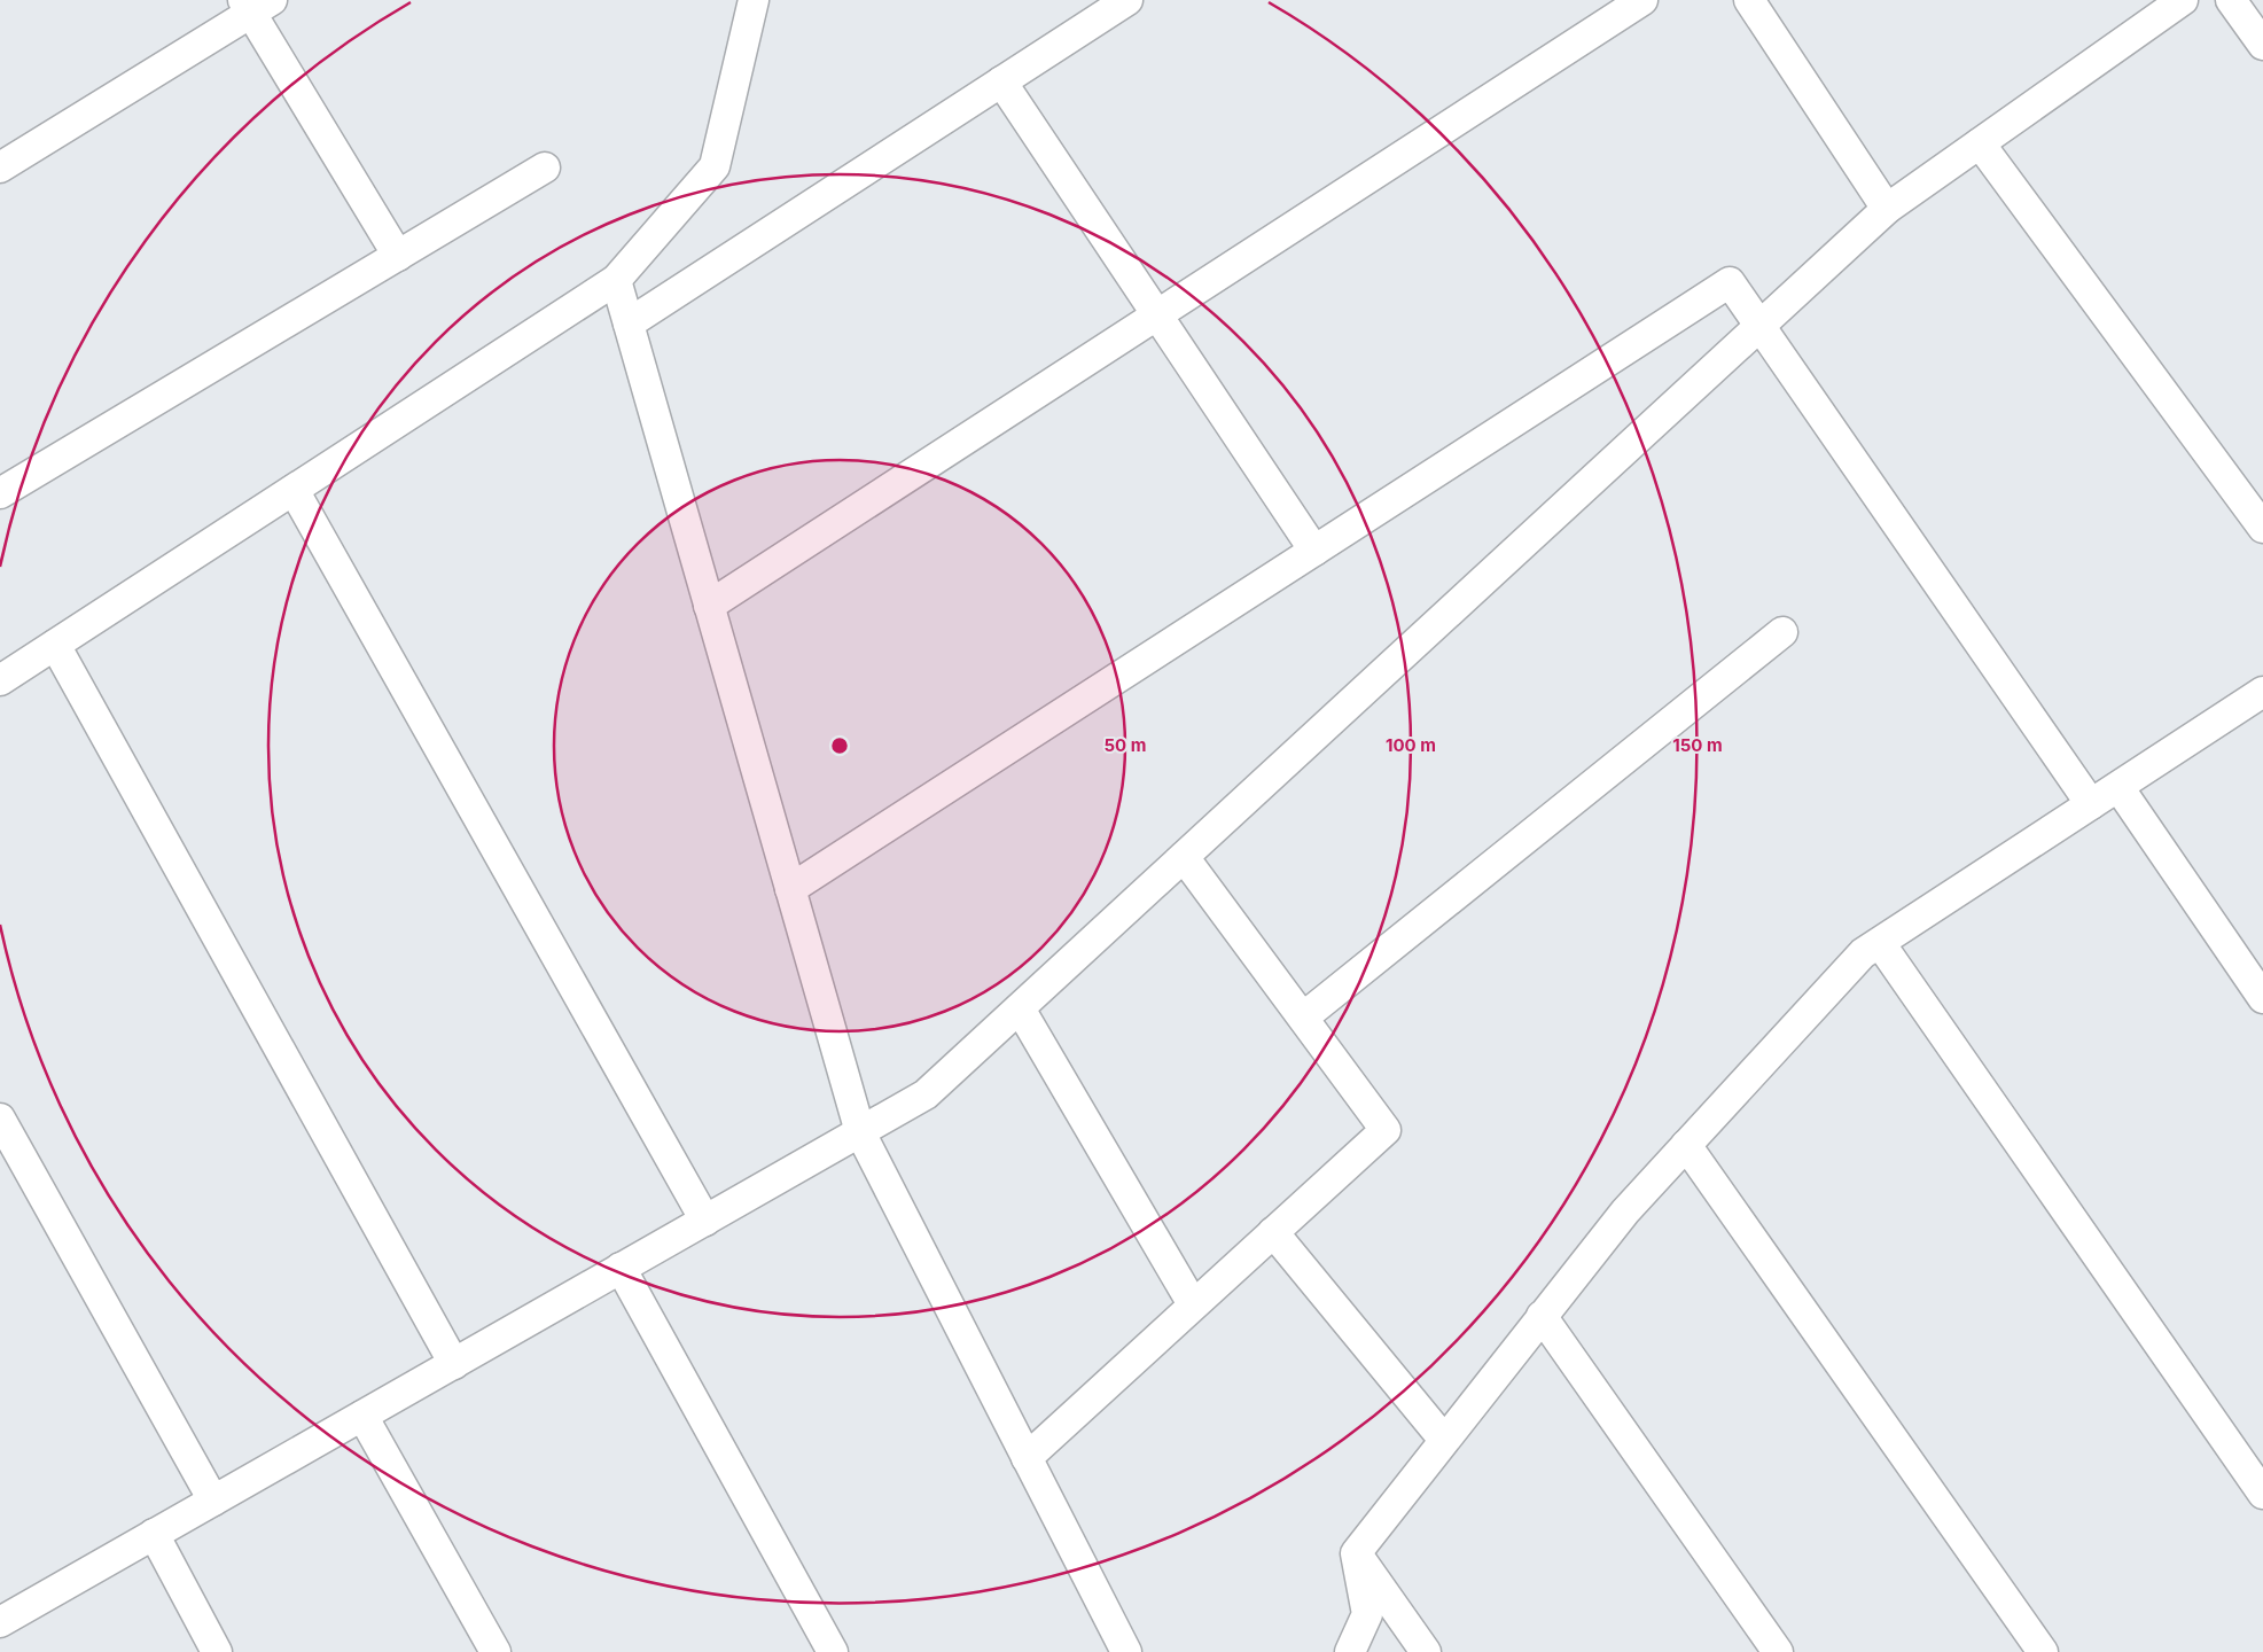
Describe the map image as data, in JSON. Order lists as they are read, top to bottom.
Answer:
{
  "rings": ["50 m", "100 m", "150 m"]
}
